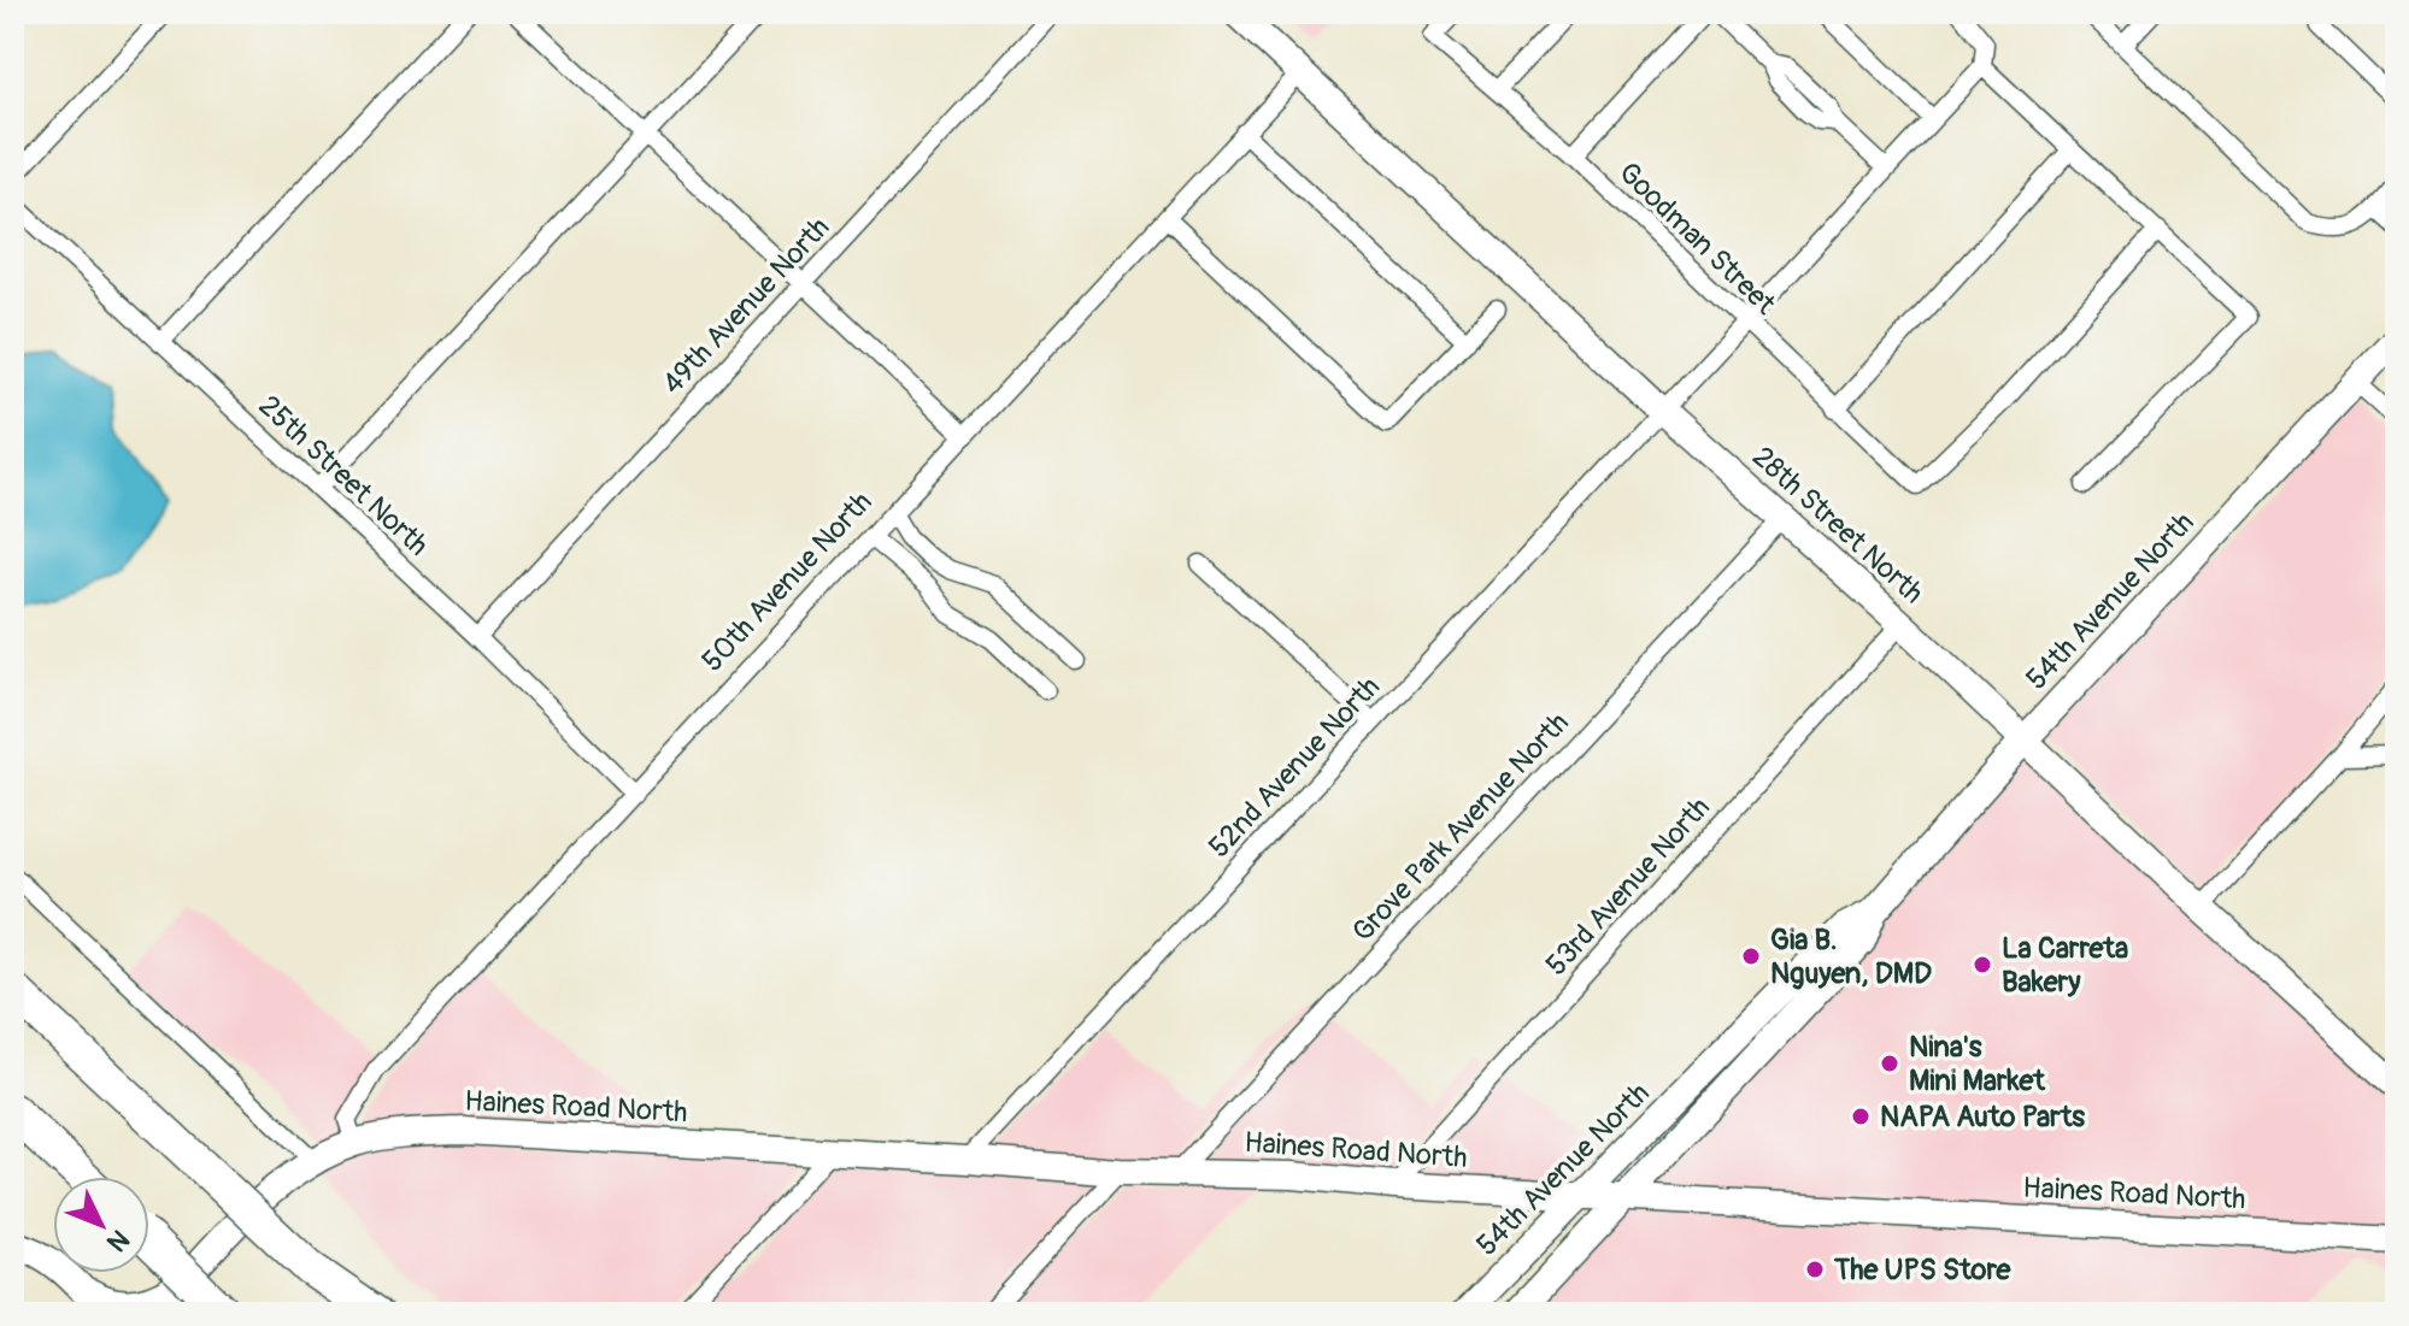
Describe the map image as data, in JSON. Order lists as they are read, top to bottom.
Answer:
{
  "streets": {
    "street": [
      "Goodman Street",
      "49th Avenue North",
      "25th Street North",
      "28th Street North",
      "50th Avenue North",
      "54th Avenue North",
      "52nd Avenue North",
      "Grove Park Avenue North",
      "53rd Avenue North",
      "Haines Road North"
    ]
  },
  "crossings": [
    ["Goodman Street", "52nd Avenue North"],
    ["49th Avenue North", "25th Street North"],
    ["25th Street North", "50th Avenue North"],
    ["28th Street North", "50th Avenue North"],
    ["28th Street North", "54th Avenue North"],
    ["28th Street North", "52nd Avenue North"],
    ["28th Street North", "Grove Park Avenue North"],
    ["28th Street North", "53rd Avenue North"],
    ["50th Avenue North", "Haines Road North"],
    ["54th Avenue North", "Haines Road North"],
    ["52nd Avenue North", "Haines Road North"],
    ["Grove Park Avenue North", "Haines Road North"],
    ["53rd Avenue North", "Haines Road North"]
  ],
  "places": [
    "Gia B. Nguyen, DMD",
    "La Carreta Bakery",
    "Nina's Mini Market",
    "NAPA Auto Parts",
    "The UPS Store"
  ],
  "north": "bottom right"
}
